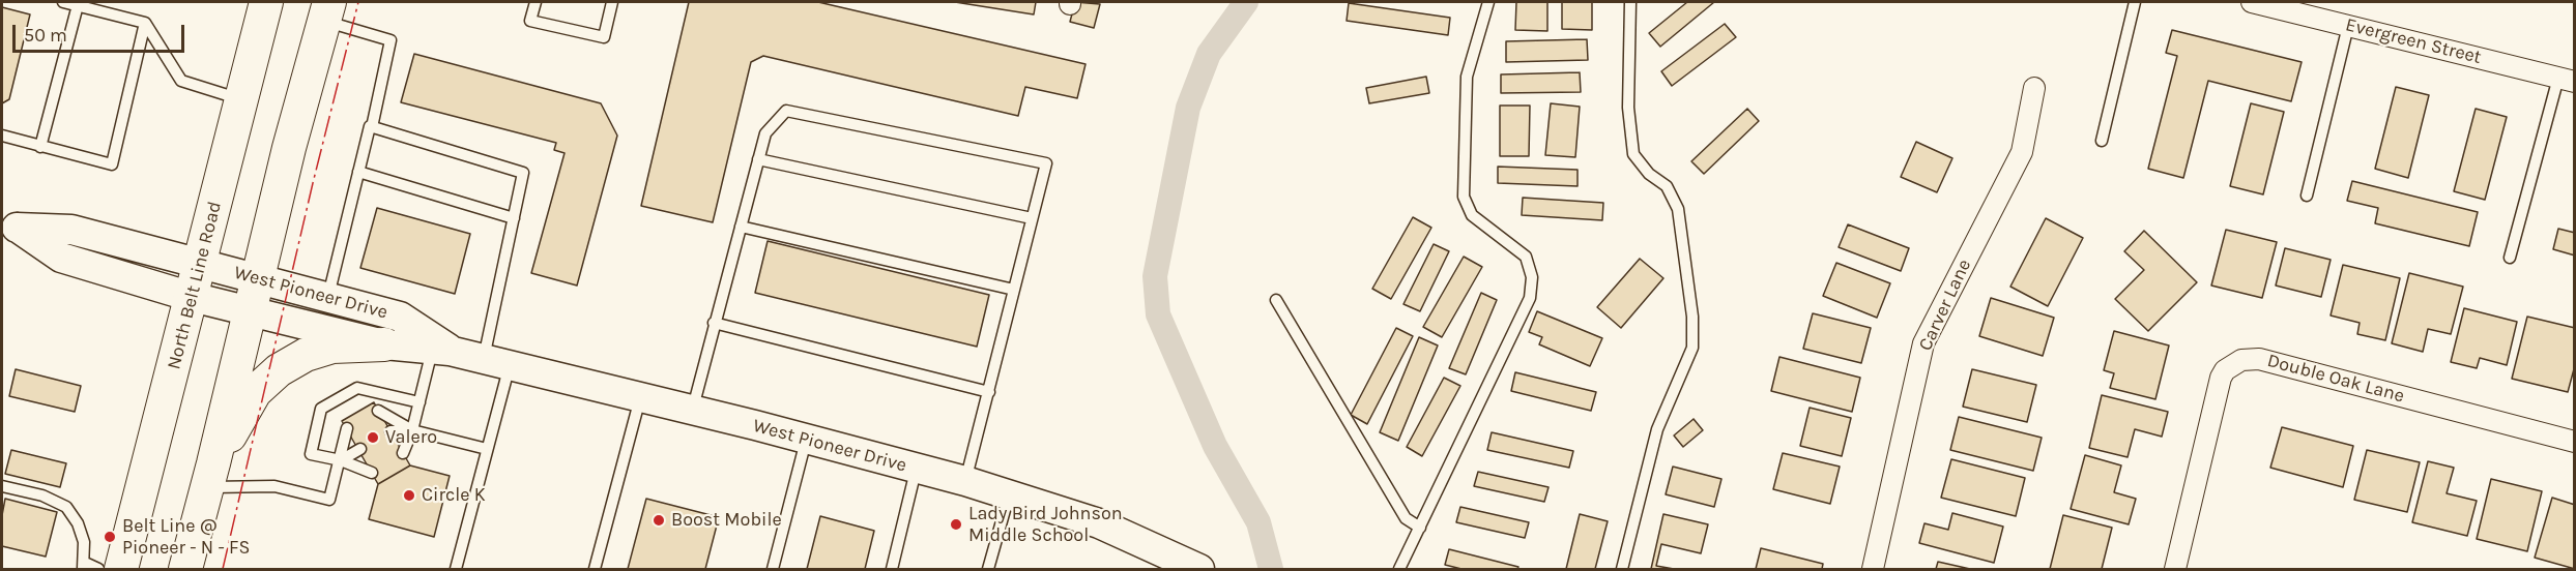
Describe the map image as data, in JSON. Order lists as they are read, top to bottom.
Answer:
{
  "streets": {
    "main road": ["North Belt Line Road", "West Pioneer Drive"],
    "street": ["Evergreen Street", "Carver Lane", "Double Oak Lane"]
  },
  "crossings": [
    ["North Belt Line Road", "West Pioneer Drive"]
  ],
  "places": [
    "Valero",
    "Circle K",
    "Boost Mobile",
    "Lady Bird Johnson Middle School",
    "Belt Line @ Pioneer - N - FS"
  ],
  "scale_bar": "50 m"
}
